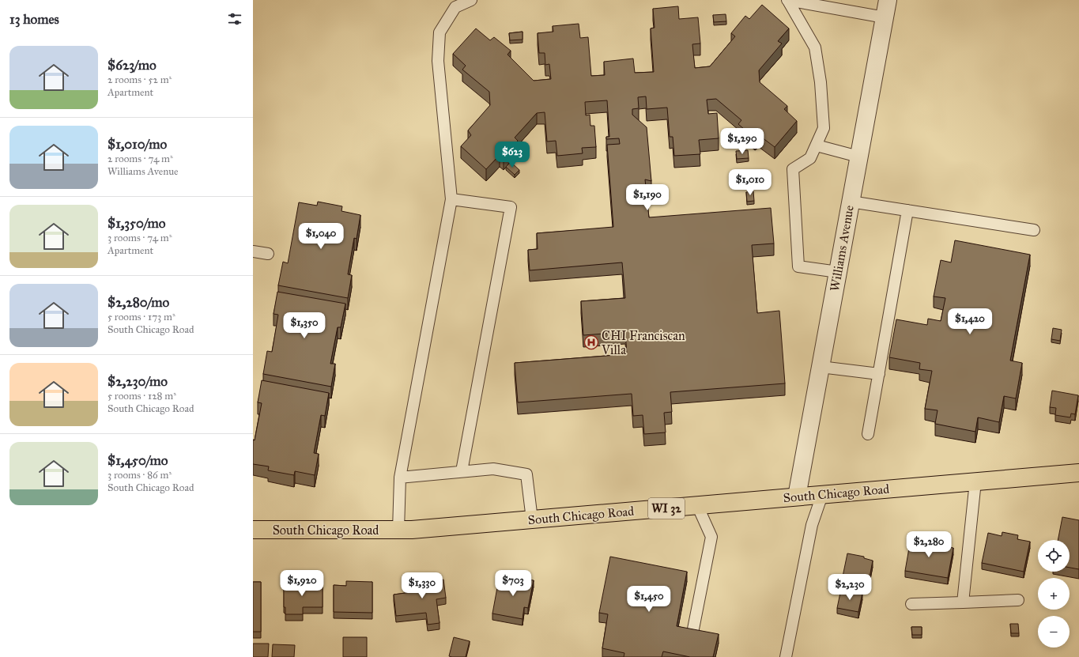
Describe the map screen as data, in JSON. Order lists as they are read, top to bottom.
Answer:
{
  "streets": {
    "main road": ["South Chicago Road", "WI 32"],
    "street": ["Williams Avenue"]
  },
  "crossings": [
    ["Williams Avenue", "South Chicago Road"]
  ],
  "places": {
    "hospital": ["CHI Franciscan Villa"]
  },
  "page": {
    "heading": "13 homes",
    "list": [
      {
        "name": "$623/mo",
        "note": "2 rooms · 52 m² · Apartment"
      },
      {
        "name": "$1,010/mo",
        "note": "2 rooms · 74 m² · Williams Avenue"
      },
      {
        "name": "$1,350/mo",
        "note": "3 rooms · 74 m² · Apartment"
      },
      {
        "name": "$2,280/mo",
        "note": "5 rooms · 173 m² · South Chicago Road"
      },
      {
        "name": "$2,230/mo",
        "note": "5 rooms · 128 m² · South Chicago Road"
      },
      {
        "name": "$1,450/mo",
        "note": "3 rooms · 86 m² · South Chicago Road"
      }
    ],
    "price": [
      "$1,290",
      "$623",
      "$1,010",
      "$1,190",
      "$1,040",
      "$1,420",
      "$1,350",
      "$2,280",
      "$1,920",
      "$703",
      "$1,330",
      "$2,230",
      "$1,450"
    ],
    "map_buttons": ["+", "−"]
  }
}
